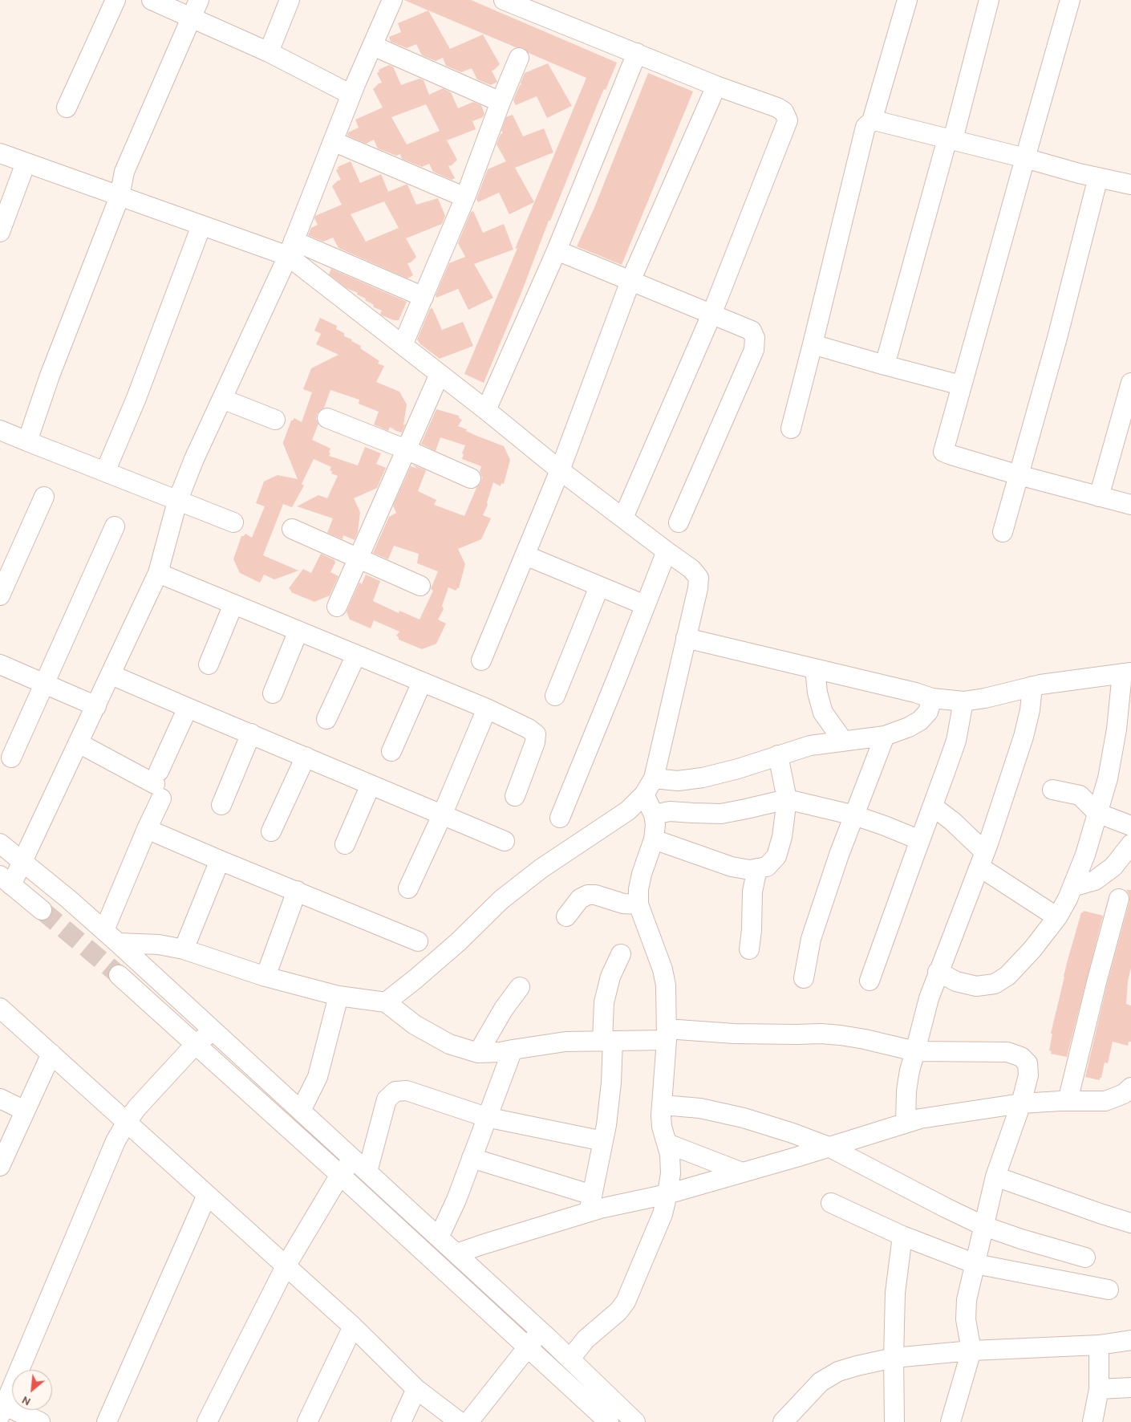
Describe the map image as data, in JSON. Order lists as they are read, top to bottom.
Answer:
{
  "north": "bottom left"
}
